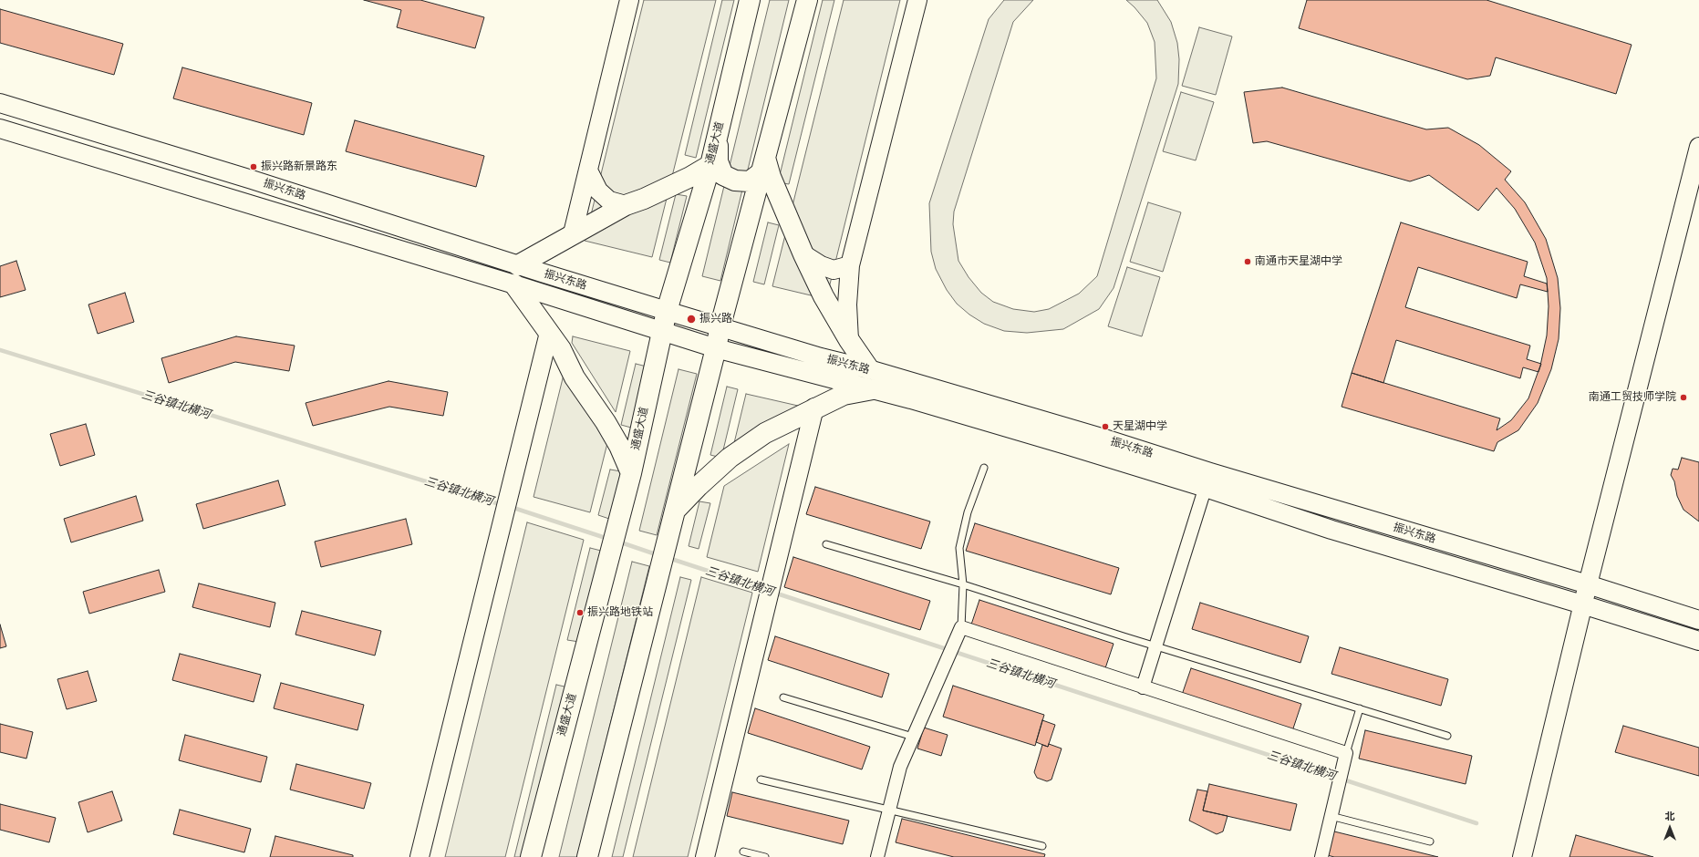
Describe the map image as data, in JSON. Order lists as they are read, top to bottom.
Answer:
{
  "streets": {
    "main road": ["通盛大道", "振兴东路"]
  },
  "crossings": [
    ["通盛大道", "振兴东路"]
  ],
  "water": ["三谷镇北横河"],
  "places": [
    "振兴路新景路东",
    "南通市天星湖中学",
    "振兴路",
    "南通工贸技师学院",
    "天星湖中学",
    "振兴路地铁站"
  ],
  "north": "top"
}
